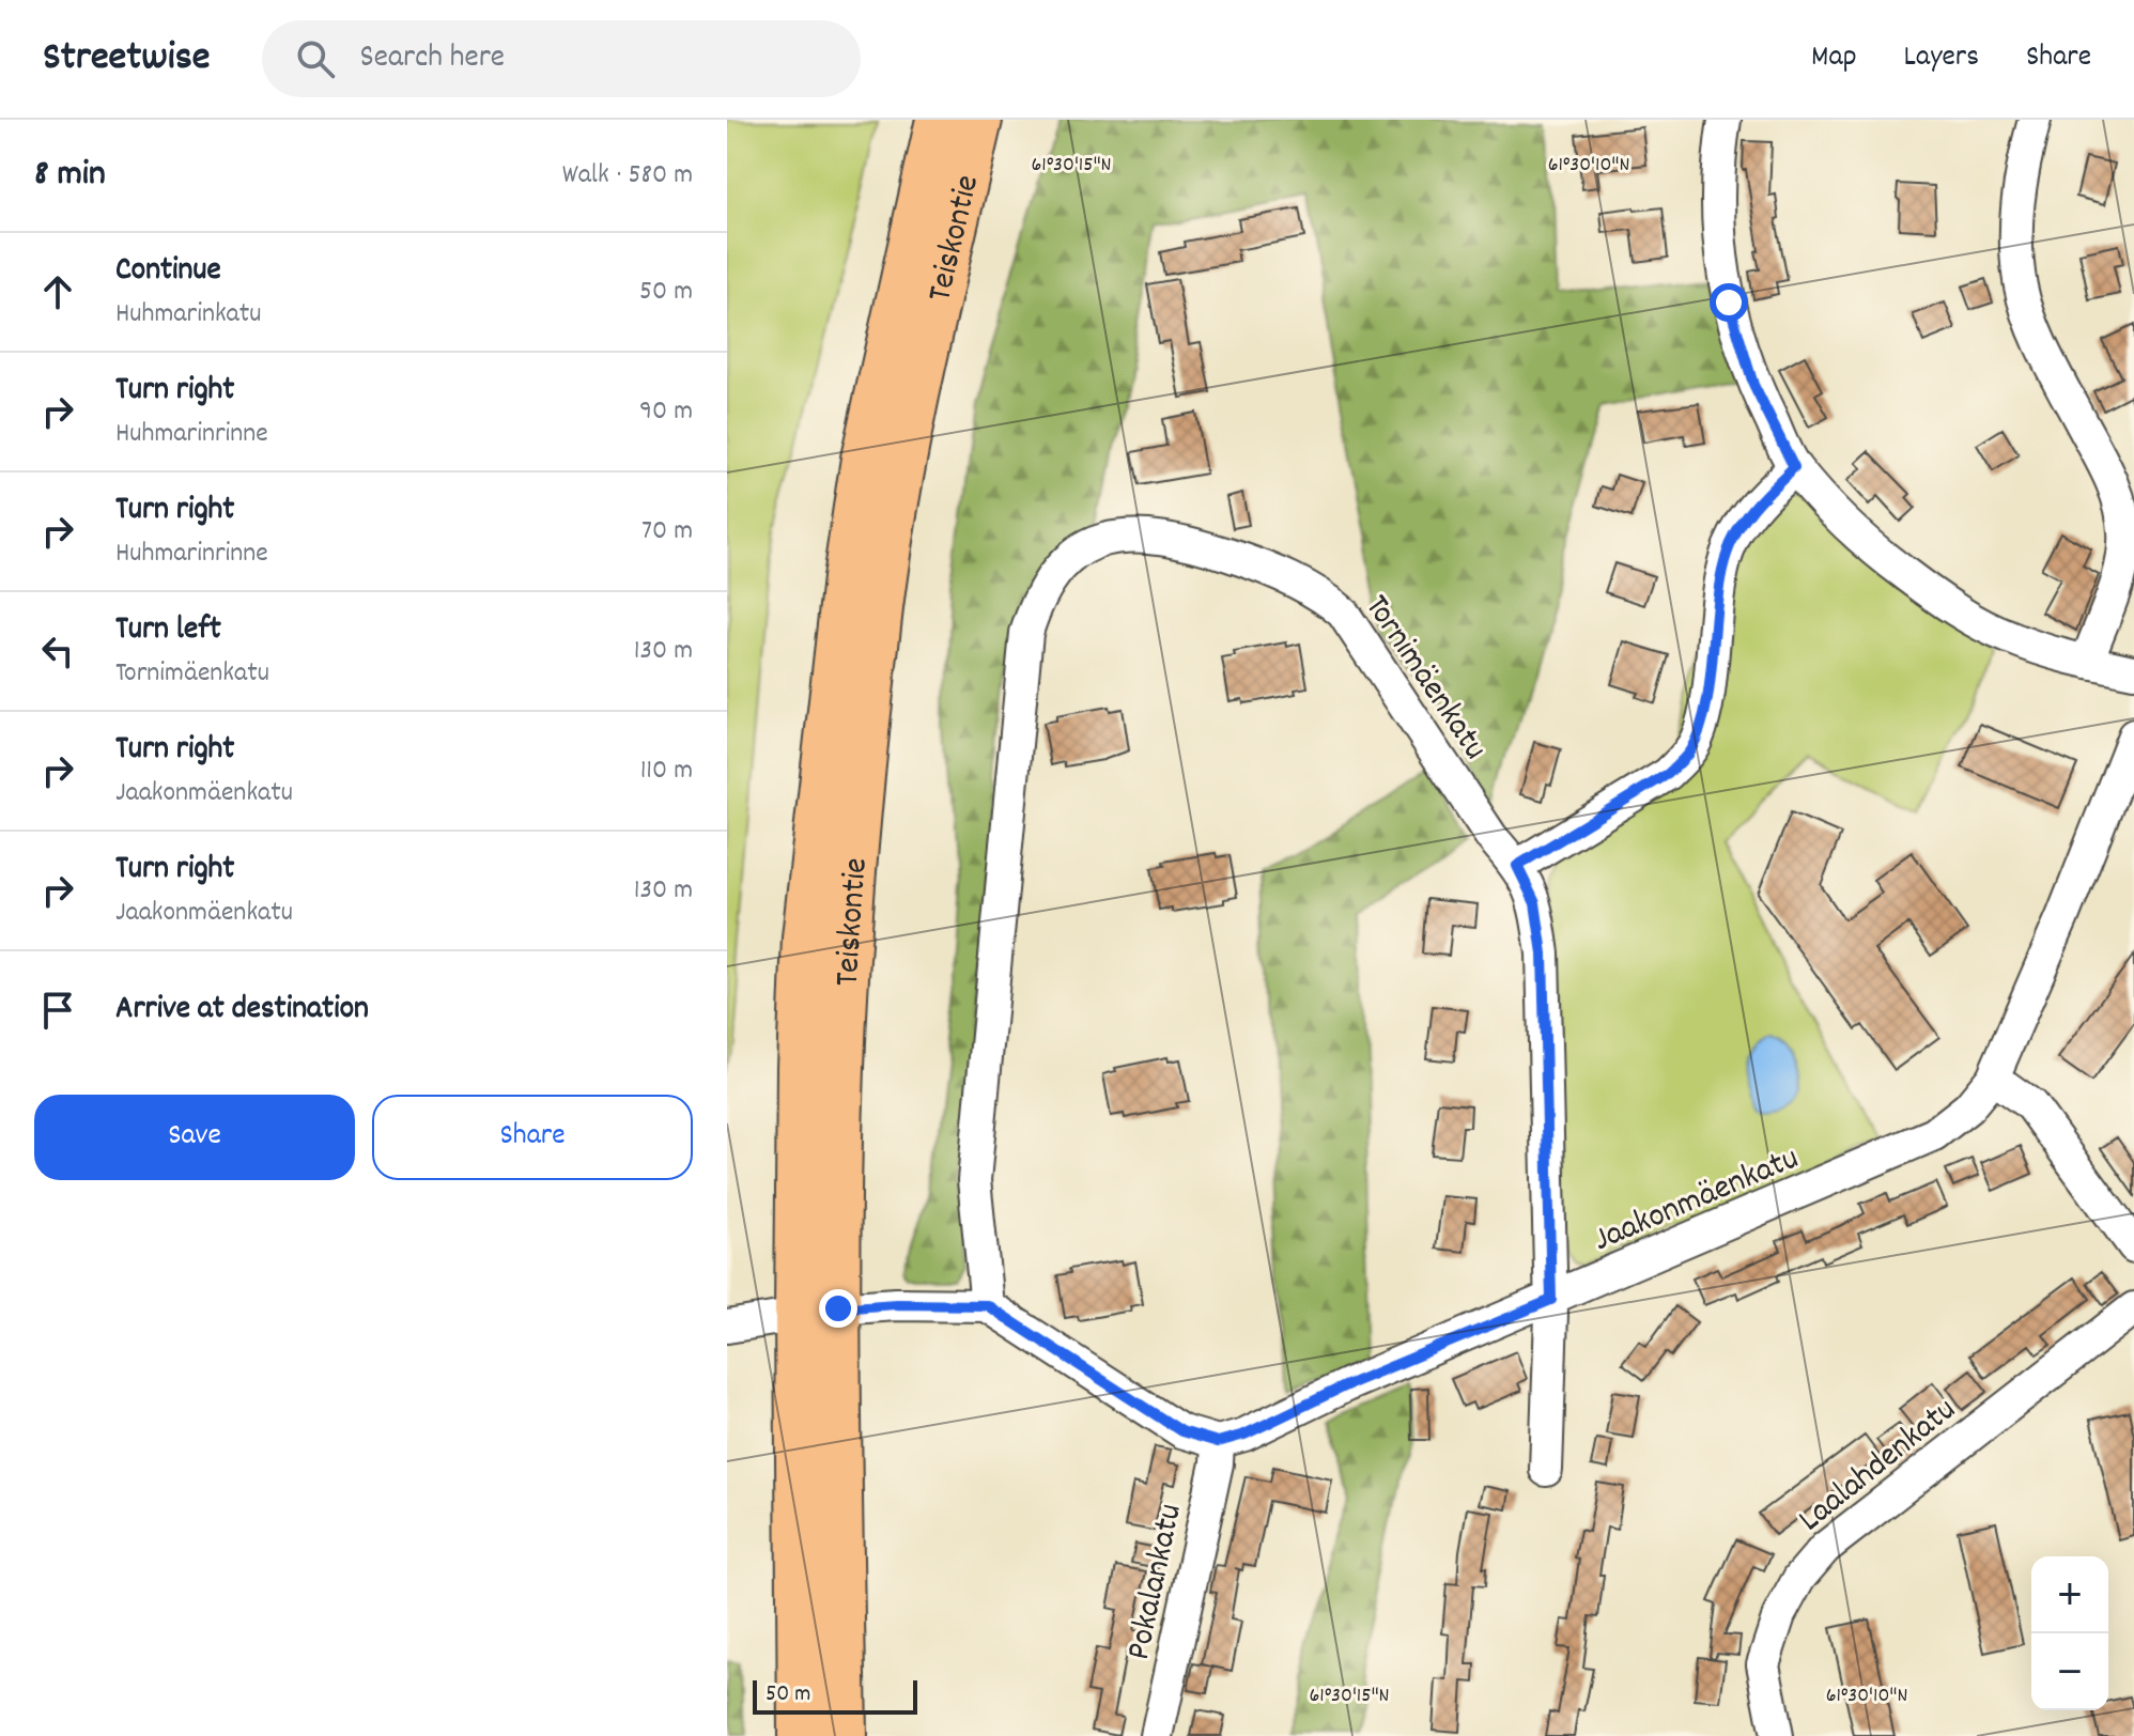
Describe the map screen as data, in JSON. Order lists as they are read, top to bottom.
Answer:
{
  "streets": {
    "highway": ["Teiskontie"],
    "street": [
      "Tornimäenkatu",
      "Jaakonmäenkatu",
      "Laalahdenkatu",
      "Pokalankatu"
    ]
  },
  "crossings": [
    ["Tornimäenkatu", "Jaakonmäenkatu"],
    ["Jaakonmäenkatu", "Pokalankatu"]
  ],
  "scale_bar": "50 m",
  "page": {
    "header": "Streetwise",
    "search": "Search here",
    "nav": ["Map", "Layers", "Share"],
    "heading": ["8 min", "Walk · 580 m"],
    "list": [
      ["Continue", "Huhmarinkatu", "50 m"],
      ["Turn right", "Huhmarinrinne", "90 m"],
      ["Turn right", "Huhmarinrinne", "70 m"],
      ["Turn left", "Tornimäenkatu", "130 m"],
      ["Turn right", "Jaakonmäenkatu", "110 m"],
      ["Turn right", "Jaakonmäenkatu", "130 m"],
      "Arrive at destination"
    ],
    "buttons": ["Save", "Share"],
    "map_buttons": ["+", "−"],
    "scale": "50 m"
  },
  "coordinates": ["61°30'15\"N", "61°30'10\"N"]
}
